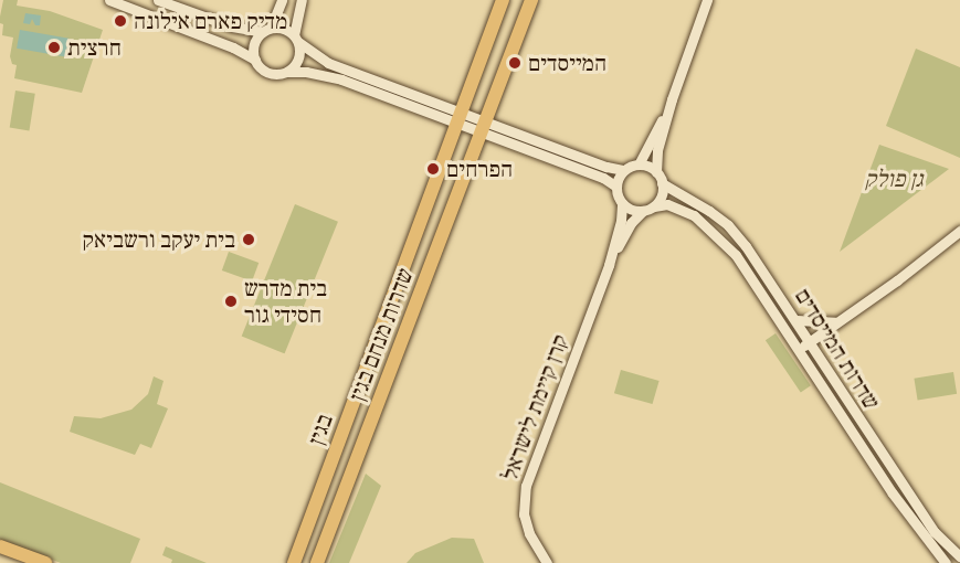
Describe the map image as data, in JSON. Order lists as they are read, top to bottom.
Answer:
{
  "streets": {
    "main road": ["שדרות מנחם בגין", "בגין"],
    "street": ["שדרות המייסדים", "קרן קיימת לישראל"]
  },
  "crossings": [
    ["שדרות המייסדים", "קרן קיימת לישראל"]
  ],
  "parks": ["גן פולק"],
  "places": [
    "מדיק פארם אילונה",
    "חרצית",
    "המייסדים",
    "הפרחים",
    "בית יעקב ורשביאק",
    "בית מדרש חסידי גור"
  ]
}
